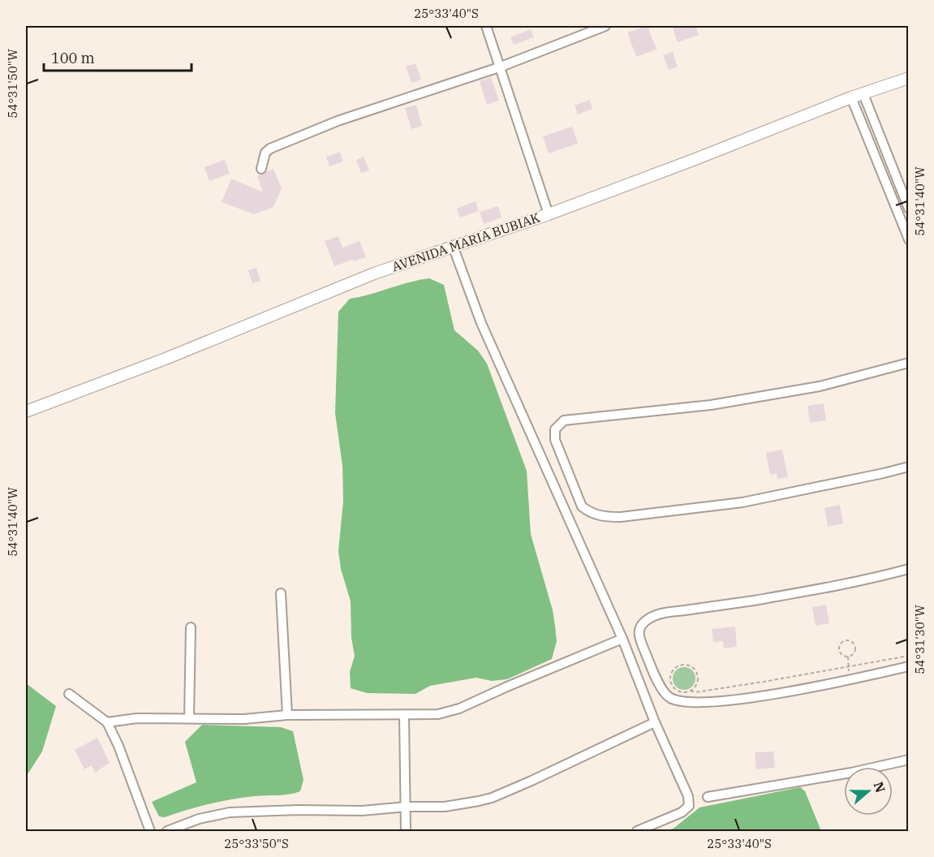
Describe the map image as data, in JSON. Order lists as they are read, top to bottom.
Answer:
{
  "streets": {
    "street": ["AVENIDA MARIA BUBIAK"]
  },
  "scale_bar": "100 m",
  "north": "right",
  "coordinates": [
    "25°33'40\"S",
    "54°31'50\"W",
    "54°31'40\"W",
    "54°31'30\"W",
    "25°33'50\"S"
  ]
}
